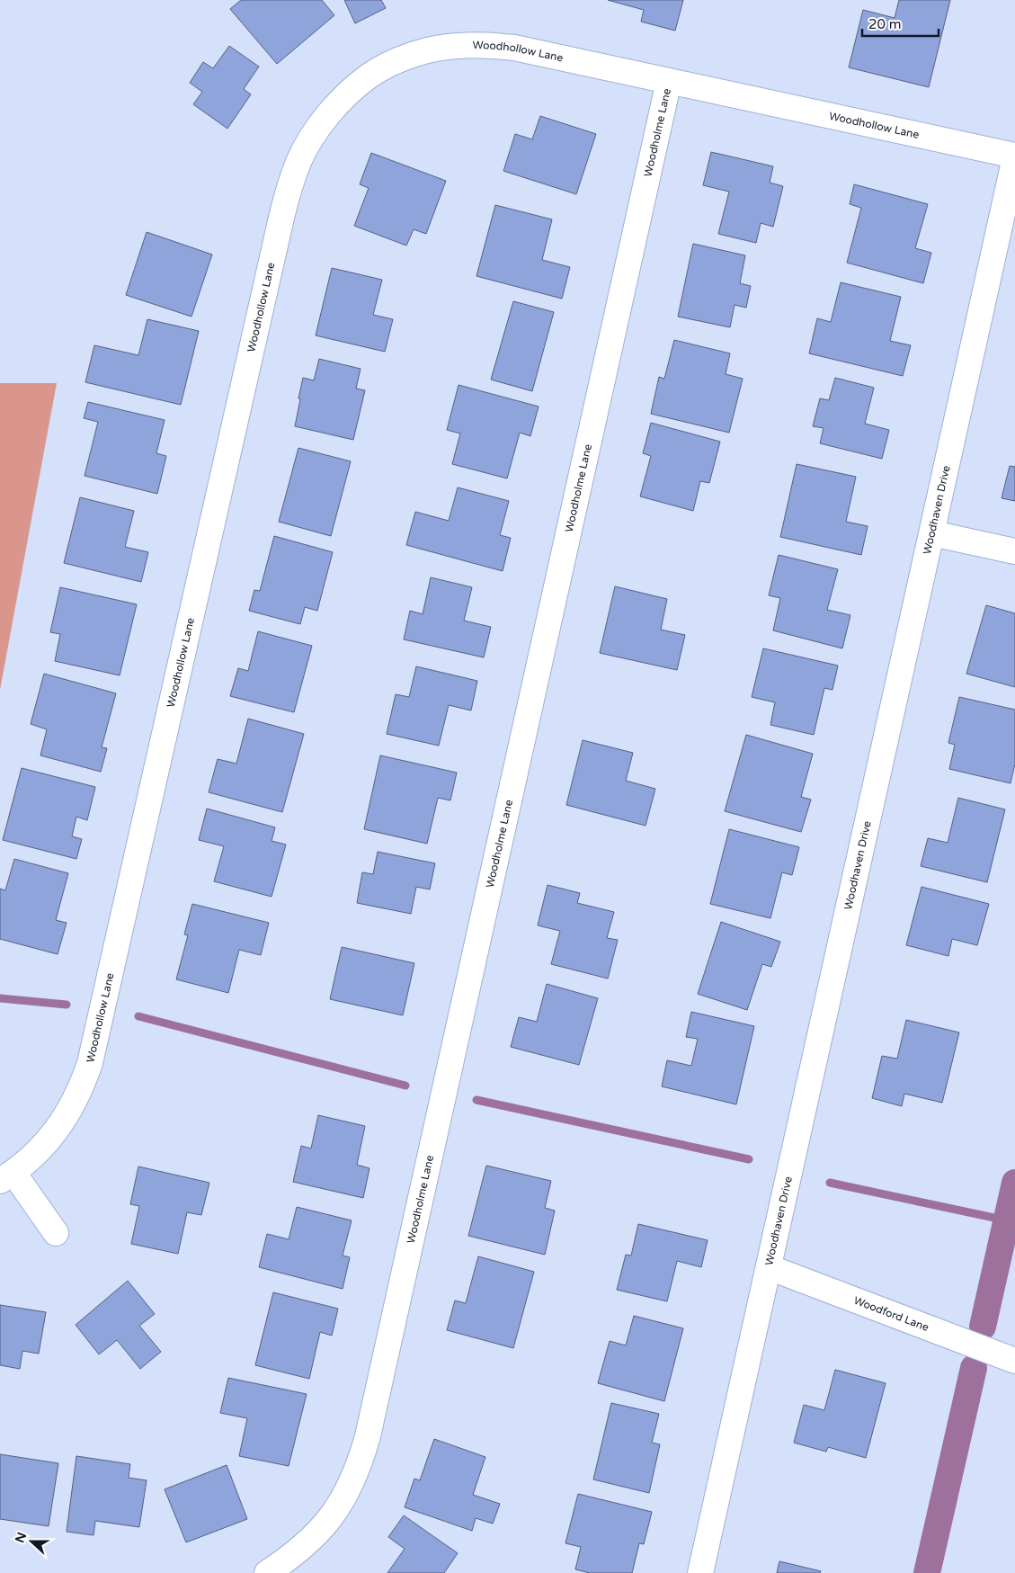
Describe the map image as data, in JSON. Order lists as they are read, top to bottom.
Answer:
{
  "streets": {
    "street": [
      "Woodhollow Lane",
      "Woodholme Lane",
      "Woodhaven Drive",
      "Woodford Lane"
    ]
  },
  "crossings": [
    ["Woodhollow Lane", "Woodholme Lane"],
    ["Woodhollow Lane", "Woodhaven Drive"],
    ["Woodhaven Drive", "Woodford Lane"]
  ],
  "scale_bar": "20 m",
  "north": "left"
}
